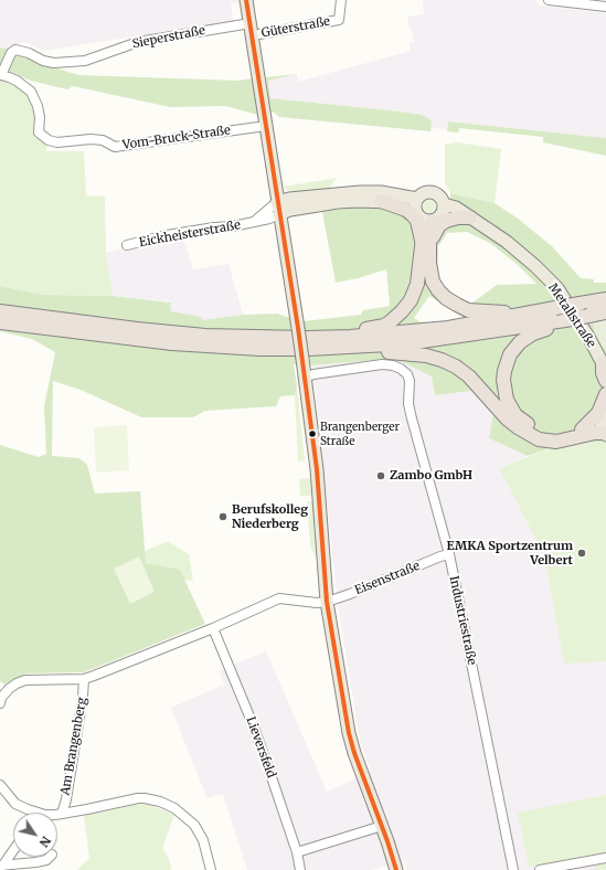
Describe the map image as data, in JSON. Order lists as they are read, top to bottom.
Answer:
{
  "streets": {
    "main road": ["Metallstraße"],
    "street": [
      "Güterstraße",
      "Sieperstraße",
      "Vom-Bruck-Straße",
      "Eickheisterstraße",
      "Eisenstraße",
      "Industriestraße",
      "Am Brangenberg",
      "Lieversfeld"
    ]
  },
  "crossings": [
    ["Güterstraße", "Sieperstraße"],
    ["Sieperstraße", "Vom-Bruck-Straße"],
    ["Eisenstraße", "Industriestraße"]
  ],
  "places": [
    "Brangenberger Straße",
    "Zambo GmbH",
    "Berufskolleg Niederberg",
    "EMKA Sportzentrum Velbert"
  ],
  "north": "bottom right"
}
